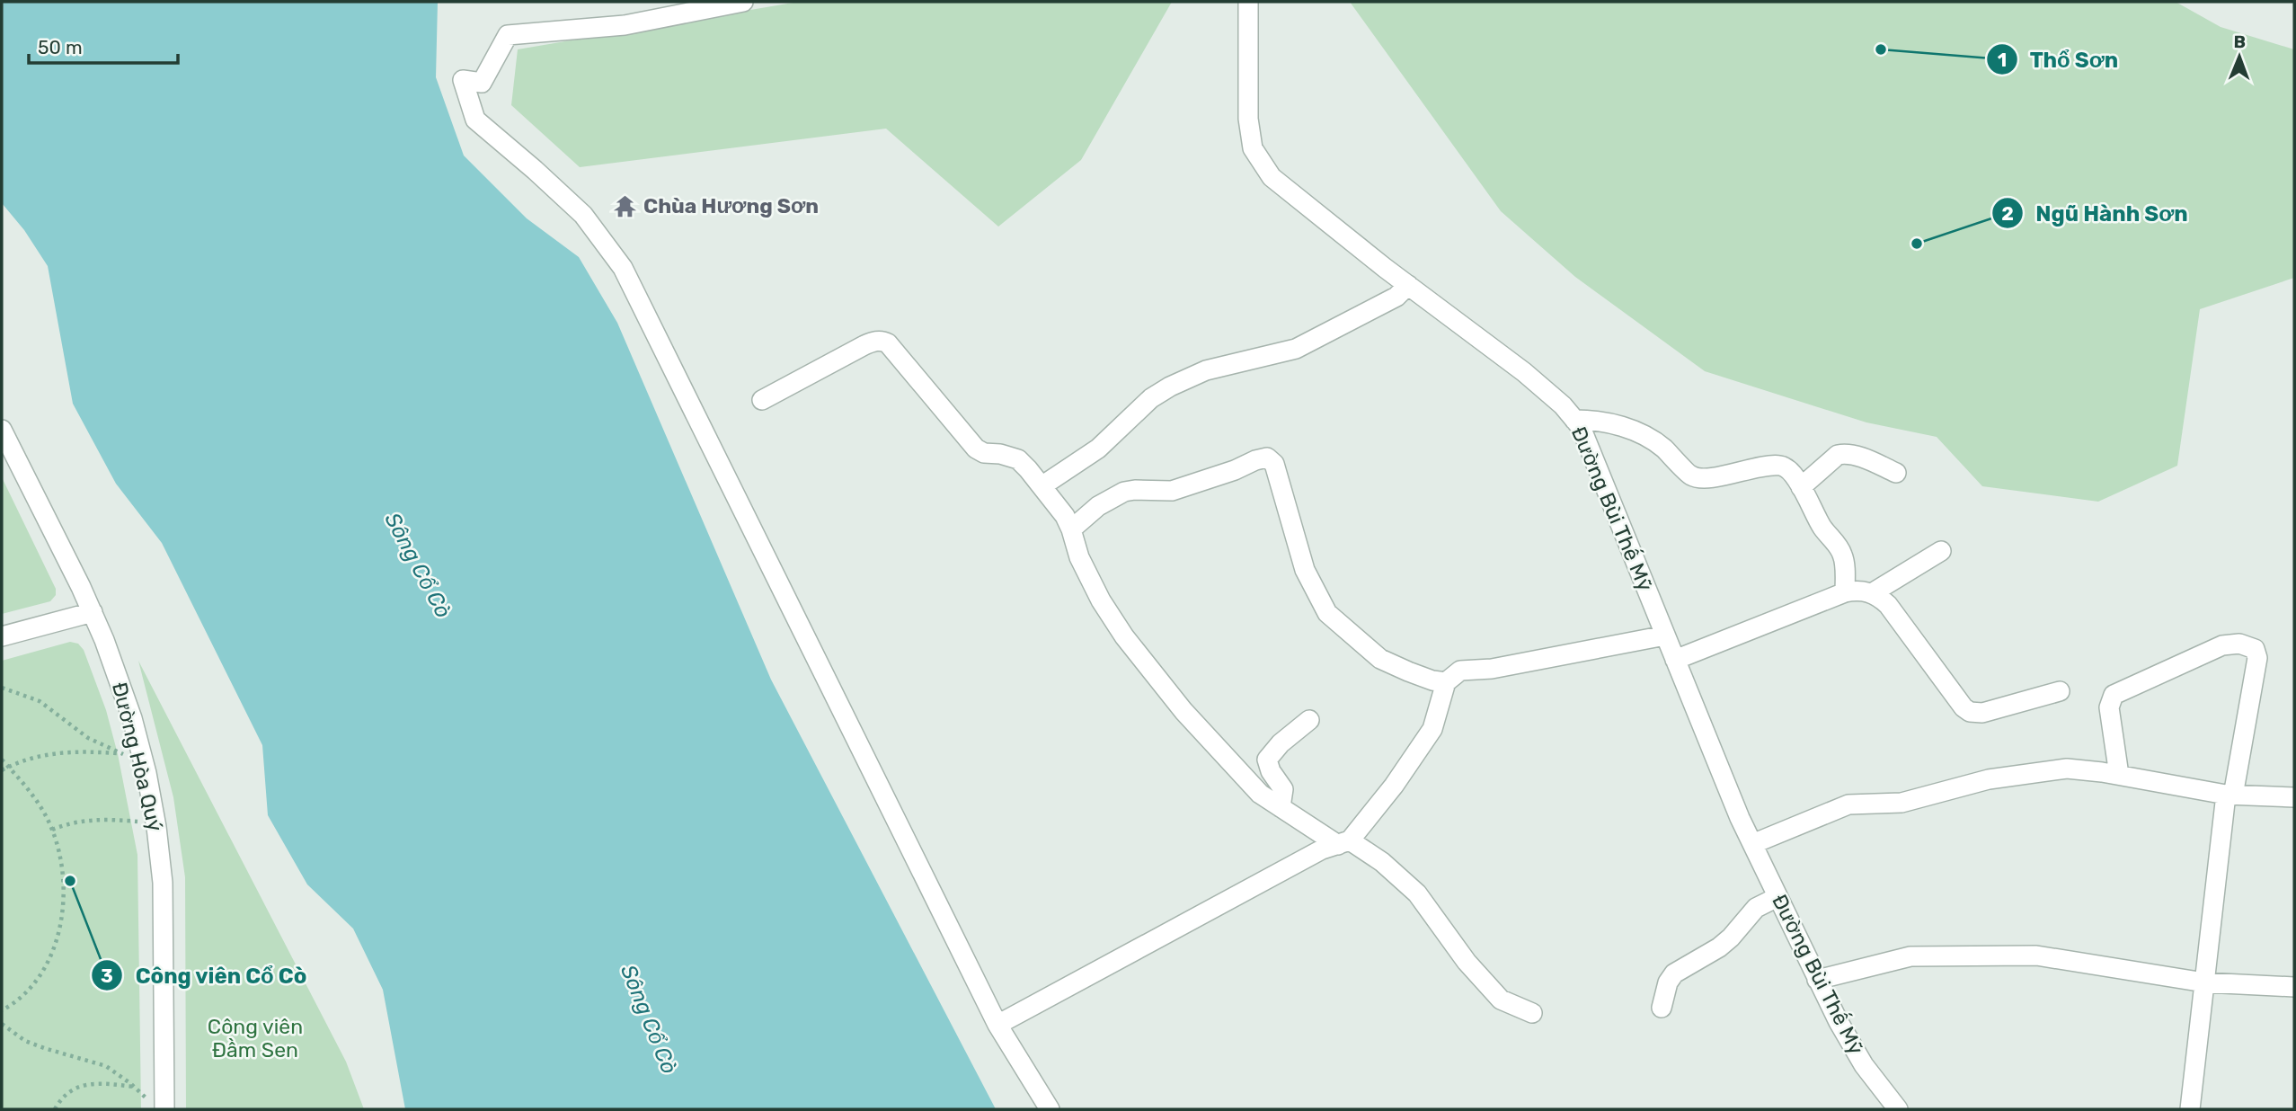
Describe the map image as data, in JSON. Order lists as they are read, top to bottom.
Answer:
{
  "streets": {
    "street": ["Đường Bùi Thế Mỹ", "Đường Hòa Quý"]
  },
  "water": ["Sông Cổ Cò"],
  "parks": ["Công viên Đầm Sen"],
  "places": {
    "other": ["Thổ Sơn", "Ngũ Hành Sơn", "Công viên Cổ Cò"],
    "temple": ["Chùa Hương Sơn"]
  },
  "scale_bar": "50 m",
  "north": "top"
}
